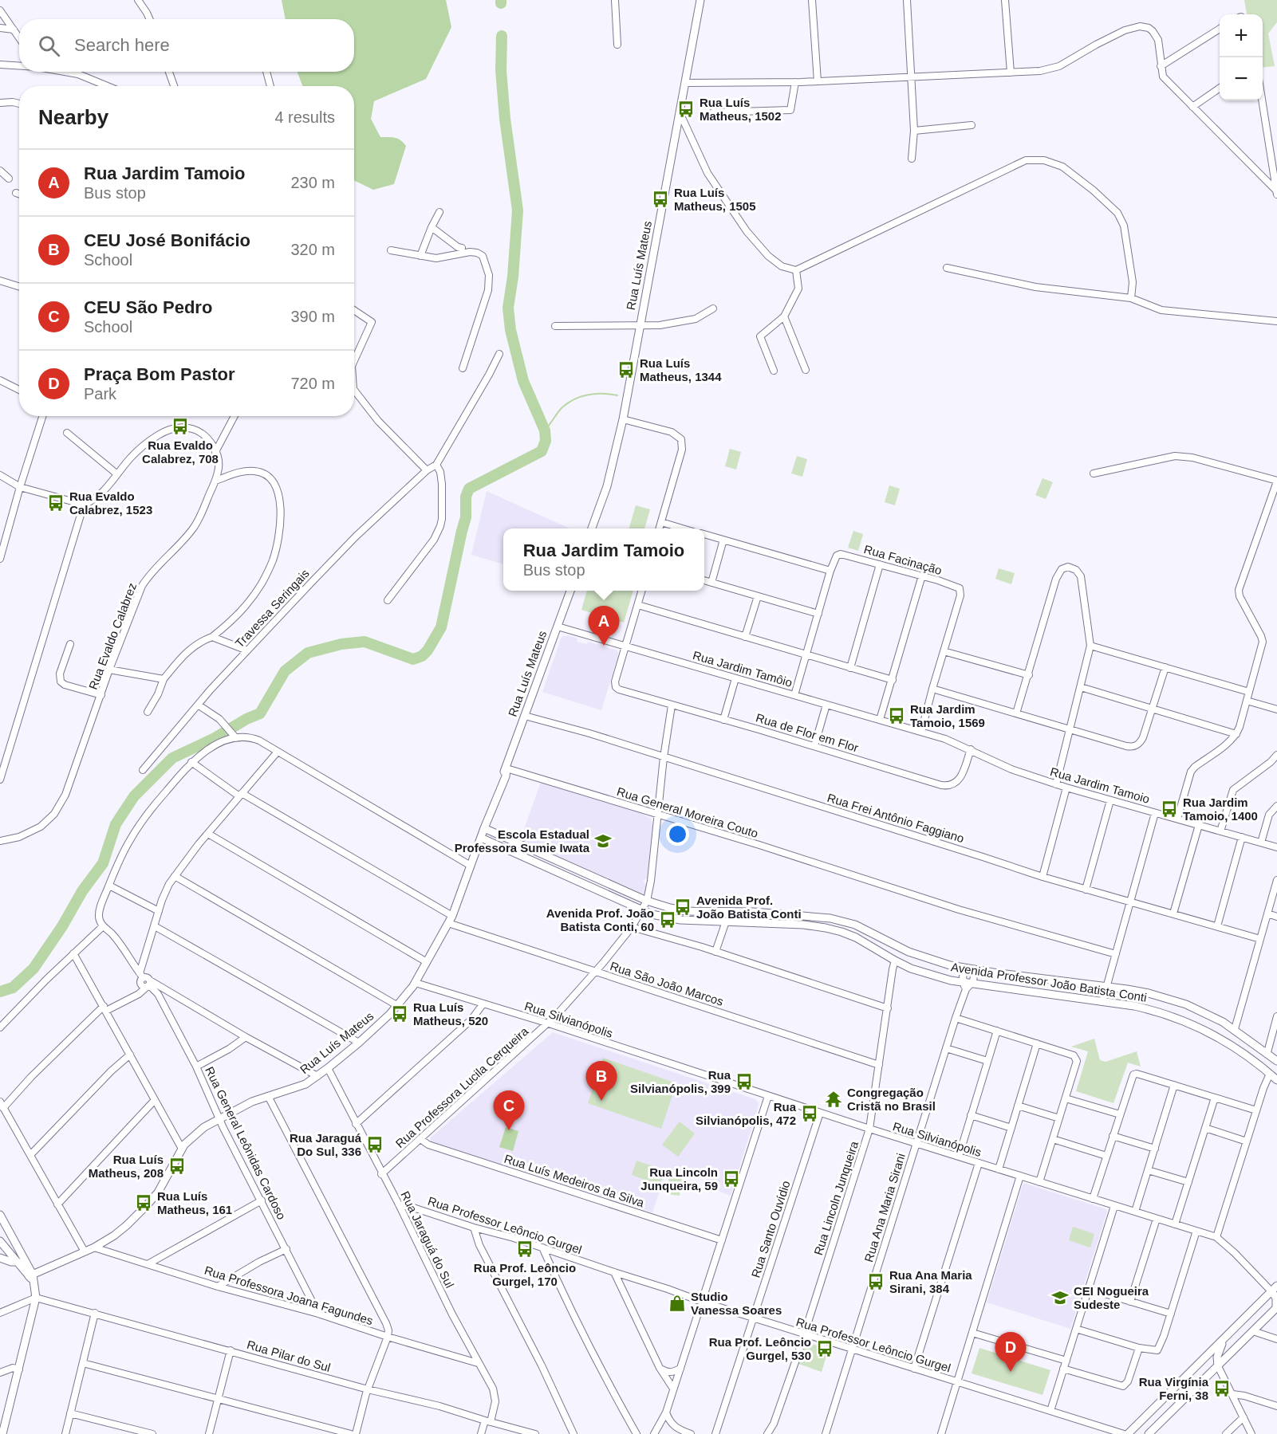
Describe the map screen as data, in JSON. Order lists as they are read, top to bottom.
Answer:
{
  "streets": {
    "main road": ["Rua Luís Mateus", "Avenida Professor João Batista Conti"],
    "street": [
      "Rua Facinação",
      "Travessa Seringais",
      "Rua Evaldo Calabrez",
      "Rua Jardim Tamôio",
      "Rua de Flor em Flor",
      "Rua Jardim Tamoio",
      "Rua General Moreira Couto",
      "Rua Frei Antônio Faggiano",
      "Rua São João Marcos",
      "Rua Silvianópolis",
      "Rua Professora Lucila Cerqueira",
      "Rua General Leônidas Cardoso",
      "Rua Luís Medeiros da Silva",
      "Rua Lincoln Junqueira",
      "Rua Ana Maria Sirani",
      "Rua Professor Leôncio Gurgel",
      "Rua Santo Ouvídio",
      "Rua Jaraguá do Sul",
      "Rua Professora Joana Fagundes",
      "Rua Pilar do Sul"
    ]
  },
  "crossings": [
    ["Rua Luís Mateus", "Rua Jardim Tamôio"],
    ["Rua Luís Mateus", "Rua General Moreira Couto"],
    ["Rua Luís Mateus", "Rua Frei Antônio Faggiano"],
    ["Rua Luís Mateus", "Avenida Professor João Batista Conti"],
    ["Rua Luís Mateus", "Rua São João Marcos"],
    ["Rua Luís Mateus", "Rua Silvianópolis"],
    ["Rua Luís Mateus", "Rua General Leônidas Cardoso"],
    ["Rua Luís Mateus", "Rua Jaraguá do Sul"],
    ["Rua Luís Mateus", "Rua Professora Joana Fagundes"],
    ["Rua Facinação", "Rua Jardim Tamôio"],
    ["Rua Facinação", "Rua Jardim Tamoio"],
    ["Rua Jardim Tamôio", "Rua de Flor em Flor"],
    ["Rua Jardim Tamôio", "Rua Jardim Tamoio"],
    ["Rua de Flor em Flor", "Rua Jardim Tamoio"],
    ["Rua de Flor em Flor", "Rua Professora Lucila Cerqueira"],
    ["Rua General Moreira Couto", "Rua Professora Lucila Cerqueira"],
    ["Rua Frei Antônio Faggiano", "Rua Professora Lucila Cerqueira"],
    ["Avenida Professor João Batista Conti", "Rua Professora Lucila Cerqueira"],
    ["Avenida Professor João Batista Conti", "Rua Lincoln Junqueira"],
    ["Avenida Professor João Batista Conti", "Rua Ana Maria Sirani"],
    ["Rua São João Marcos", "Rua Professora Lucila Cerqueira"],
    ["Rua São João Marcos", "Rua Lincoln Junqueira"],
    ["Rua Silvianópolis", "Rua Professora Lucila Cerqueira"],
    ["Rua Silvianópolis", "Rua Lincoln Junqueira"],
    ["Rua Silvianópolis", "Rua Ana Maria Sirani"],
    ["Rua Silvianópolis", "Rua Santo Ouvídio"],
    ["Rua Professora Lucila Cerqueira", "Rua Luís Medeiros da Silva"],
    ["Rua Professora Lucila Cerqueira", "Rua Jaraguá do Sul"],
    ["Rua General Leônidas Cardoso", "Rua Professora Joana Fagundes"],
    ["Rua Lincoln Junqueira", "Rua Professor Leôncio Gurgel"],
    ["Rua Ana Maria Sirani", "Rua Professor Leôncio Gurgel"],
    ["Rua Professor Leôncio Gurgel", "Rua Santo Ouvídio"],
    ["Rua Professor Leôncio Gurgel", "Rua Jaraguá do Sul"],
    ["Rua Jaraguá do Sul", "Rua Professora Joana Fagundes"],
    ["Rua Jaraguá do Sul", "Rua Pilar do Sul"]
  ],
  "places": {
    "bus stop": [
      "Rua Luís Matheus, 1502",
      "Rua Luís Matheus, 1505",
      "Rua Luís Matheus, 1344",
      "Rua Evaldo Calabrez, 708",
      "Rua Evaldo Calabrez, 1523",
      "Rua Jardim Tamoio, 1569",
      "Rua Jardim Tamoio, 1400",
      "Avenida Prof. João Batista Conti",
      "Avenida Prof. João Batista Conti, 60",
      "Rua Luís Matheus, 520",
      "Rua Silvianópolis, 399",
      "Rua Silvianópolis, 472",
      "Rua Jaraguá Do Sul, 336",
      "Rua Luís Matheus, 208",
      "Rua Lincoln Junqueira, 59",
      "Rua Luís Matheus, 161",
      "Rua Prof. Leôncio Gurgel, 170",
      "Rua Ana Maria Sirani, 384",
      "Rua Prof. Leôncio Gurgel, 530",
      "Rua Virgínia Ferni, 38"
    ],
    "school or university": ["Escola Estadual Professora Sumie Iwata", "CEI Nogueira Sudeste"],
    "temple": ["Congregação Cristã no Brasil"],
    "shop": ["Studio Vanessa Soares"]
  },
  "page": {
    "map_buttons": ["+", "−"],
    "search": "Search here",
    "heading": ["Nearby", "4 results"],
    "list": [
      {
        "mark": "A",
        "name": "Rua Jardim Tamoio",
        "note": "Bus stop",
        "value": "230 m"
      },
      {
        "mark": "B",
        "name": "CEU José Bonifácio",
        "note": "School",
        "value": "320 m"
      },
      {
        "mark": "C",
        "name": "CEU São Pedro",
        "note": "School",
        "value": "390 m"
      },
      {
        "mark": "D",
        "name": "Praça Bom Pastor",
        "note": "Park",
        "value": "720 m"
      }
    ],
    "popup": ["Rua Jardim Tamoio", "Bus stop"],
    "pins": [
      "A",
      "B",
      "C",
      "D"
    ]
  }
}
